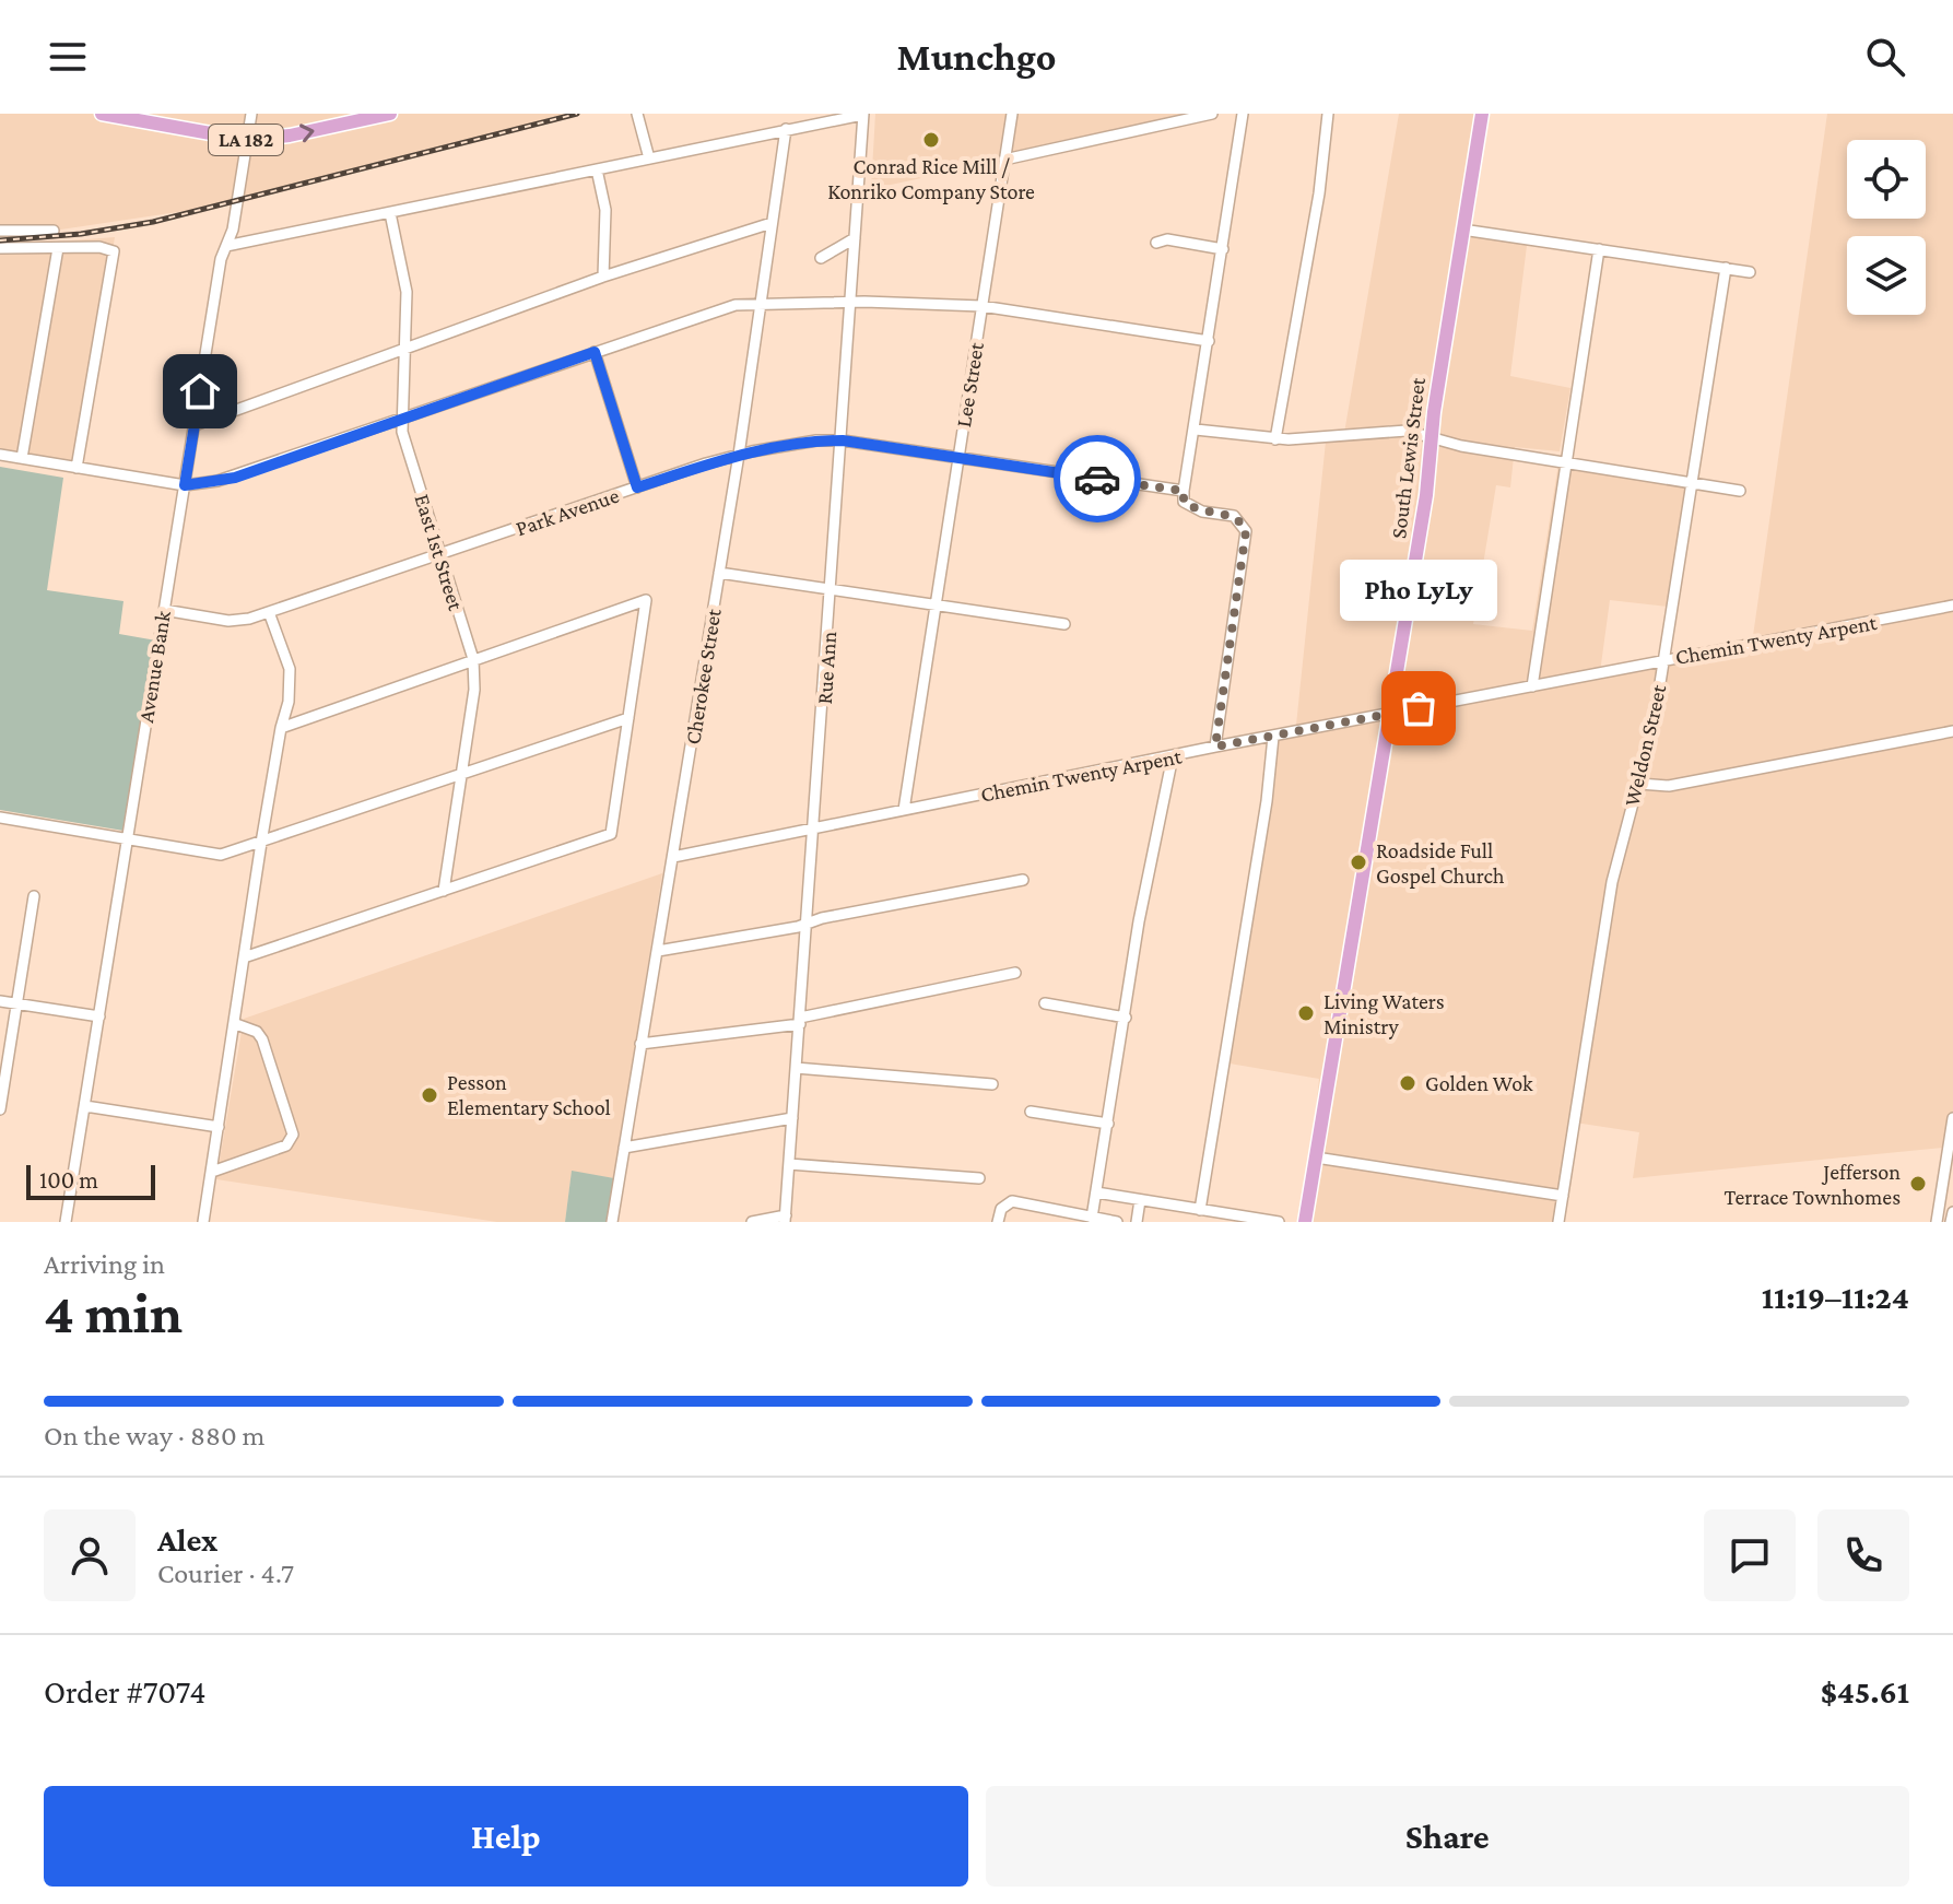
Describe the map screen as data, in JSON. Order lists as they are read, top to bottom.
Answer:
{
  "streets": {
    "main road": ["LA 182", "South Lewis Street"],
    "street": [
      "Lee Street",
      "Park Avenue",
      "East 1st Street",
      "Chemin Twenty Arpent",
      "Avenue Bank",
      "Rue Ann",
      "Cherokee Street",
      "Weldon Street"
    ]
  },
  "crossings": [
    ["LA 182", "Avenue Bank"],
    ["Lee Street", "Park Avenue"],
    ["Lee Street", "Chemin Twenty Arpent"],
    ["South Lewis Street", "Chemin Twenty Arpent"],
    ["Park Avenue", "East 1st Street"],
    ["Park Avenue", "Avenue Bank"],
    ["Park Avenue", "Rue Ann"],
    ["Park Avenue", "Cherokee Street"],
    ["Chemin Twenty Arpent", "Rue Ann"],
    ["Chemin Twenty Arpent", "Cherokee Street"],
    ["Chemin Twenty Arpent", "Weldon Street"]
  ],
  "places": [
    "Conrad Rice Mill / Konriko Company Store",
    "Pho LyLy",
    "Roadside Full Gospel Church",
    "Living Waters Ministry",
    "Golden Wok",
    "Pesson Elementary School",
    "Jefferson Terrace Townhomes"
  ],
  "scale_bar": "100 m",
  "page": {
    "header": "Munchgo",
    "bubble": "Pho LyLy",
    "scale": "100 m",
    "heading": ["4 min", "Arriving in", "11:19–11:24"],
    "panel": [
      "Alex",
      "Courier · 4.7",
      "Order #7074",
      "$45.61"
    ],
    "bar": "On the way · 880 m",
    "buttons": ["Help", "Share"]
  }
}
